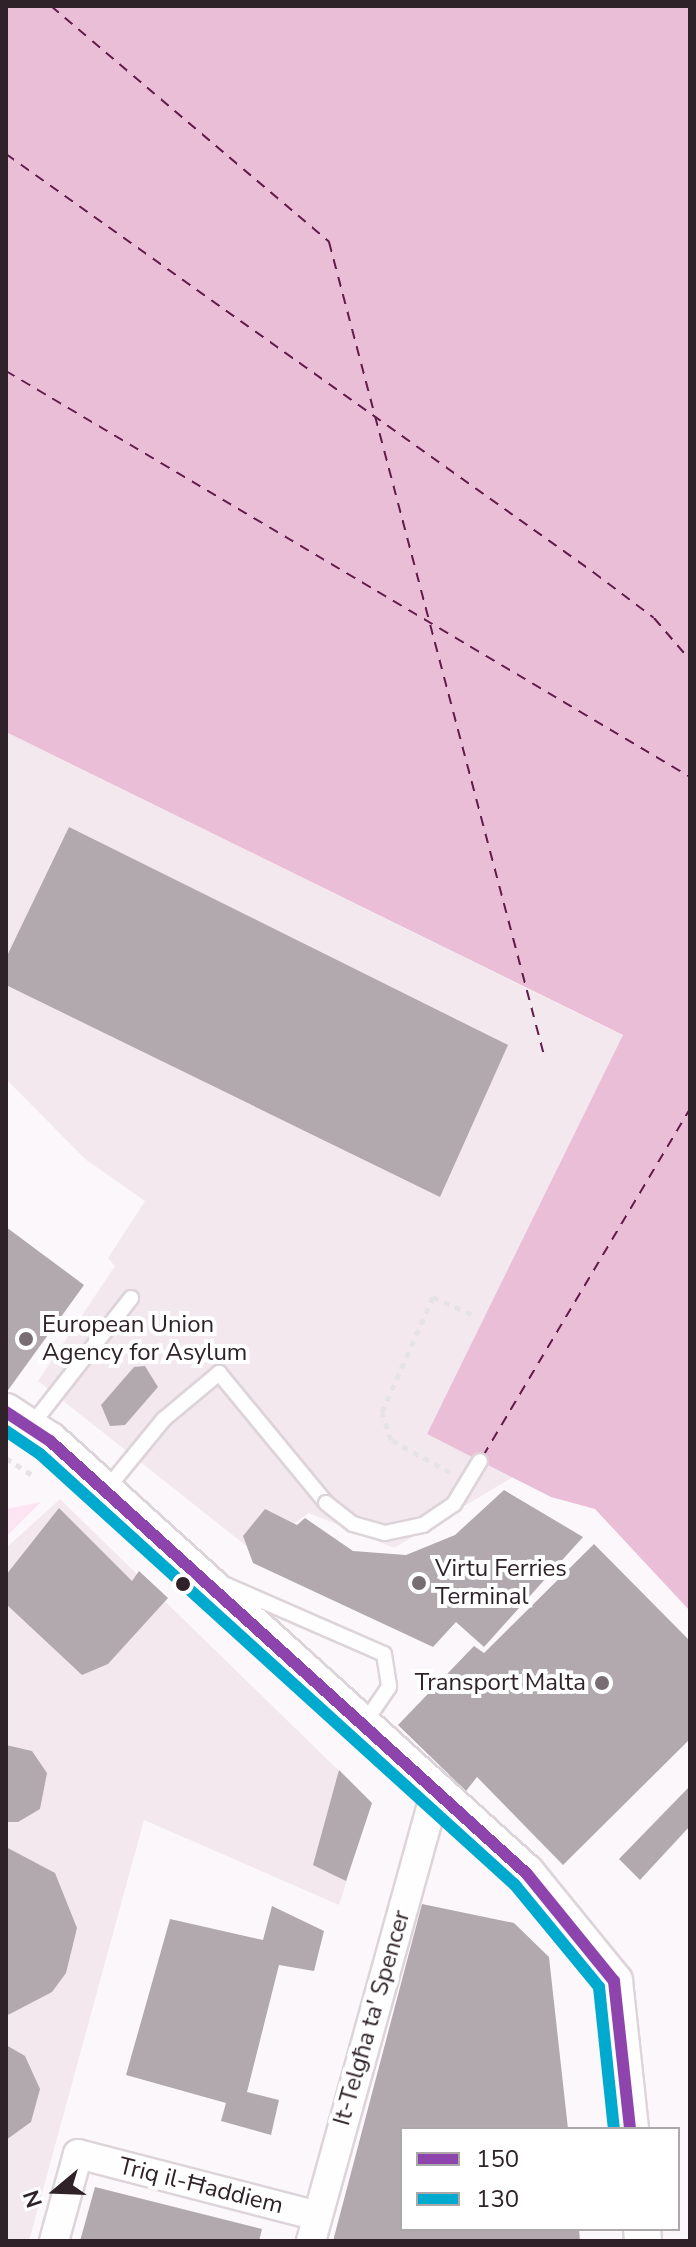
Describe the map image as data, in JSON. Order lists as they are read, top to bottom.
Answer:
{
  "streets": {
    "street": ["It-Telgħa ta' Spencer", "Triq il-Ħaddiem"]
  },
  "crossings": [
    ["It-Telgħa ta' Spencer", "Triq il-Ħaddiem"]
  ],
  "places": ["European Union Agency for Asylum", "Virtu Ferries Terminal", "Transport Malta"],
  "lines": ["transit line 150", "transit line 130"],
  "legend": ["150", "130"],
  "north": "left"
}
